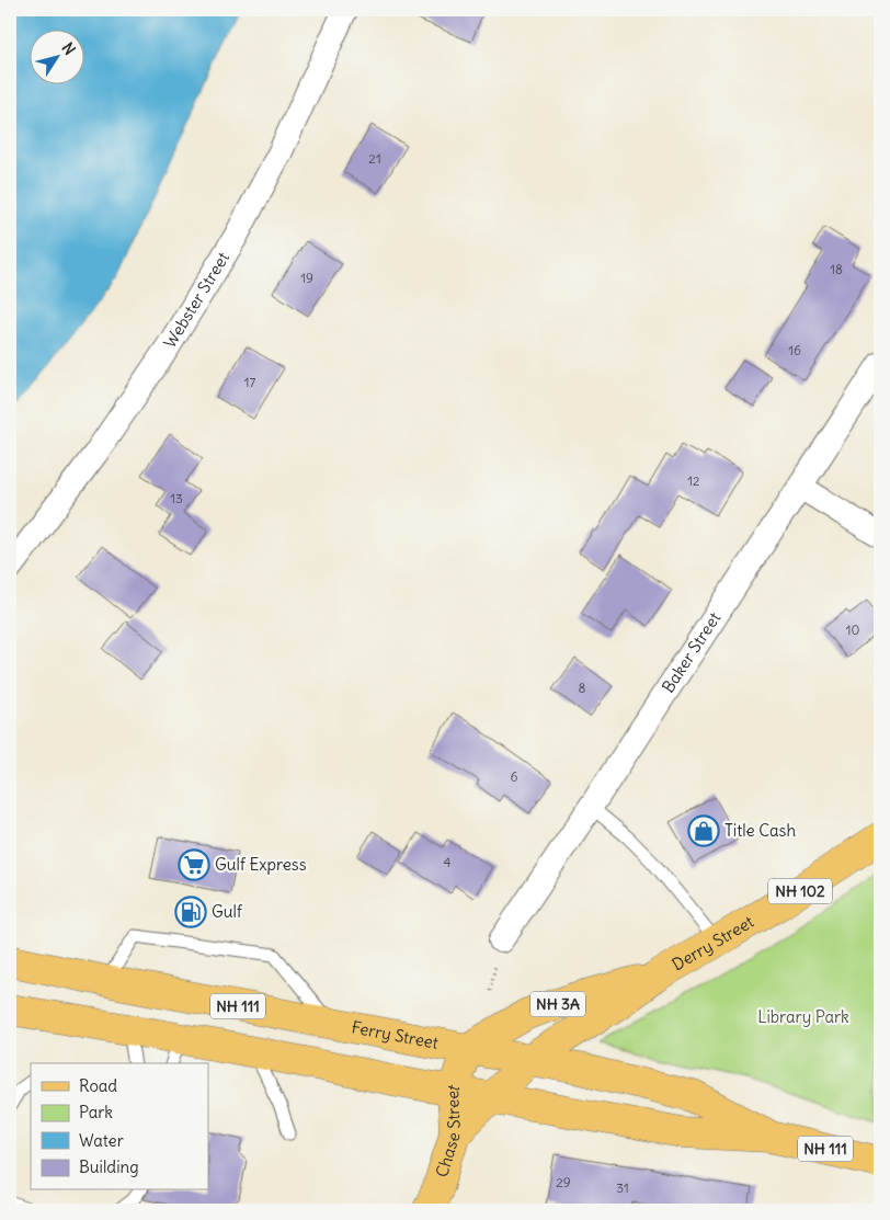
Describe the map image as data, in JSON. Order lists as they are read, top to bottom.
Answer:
{
  "streets": {
    "main road": [
      "NH 102",
      "Derry Street",
      "NH 3A",
      "NH 111",
      "Ferry Street",
      "Chase Street"
    ],
    "street": ["Webster Street", "Baker Street"]
  },
  "crossings": [
    ["Derry Street", "NH 3A"],
    ["Derry Street", "Ferry Street"],
    ["Derry Street", "Chase Street"],
    ["NH 3A", "Ferry Street"],
    ["NH 3A", "Chase Street"],
    ["Ferry Street", "Chase Street"]
  ],
  "parks": ["Library Park"],
  "places": {
    "shop": ["Title Cash"],
    "supermarket": ["Gulf Express"],
    "fuel station": ["Gulf"]
  },
  "house_numbers": [
    "21",
    "18",
    "19",
    "16",
    "17",
    "12",
    "13",
    "10",
    "8",
    "6",
    "4",
    "29",
    "31"
  ],
  "legend": [
    "Road",
    "Park",
    "Water",
    "Building"
  ],
  "north": "top right"
}
